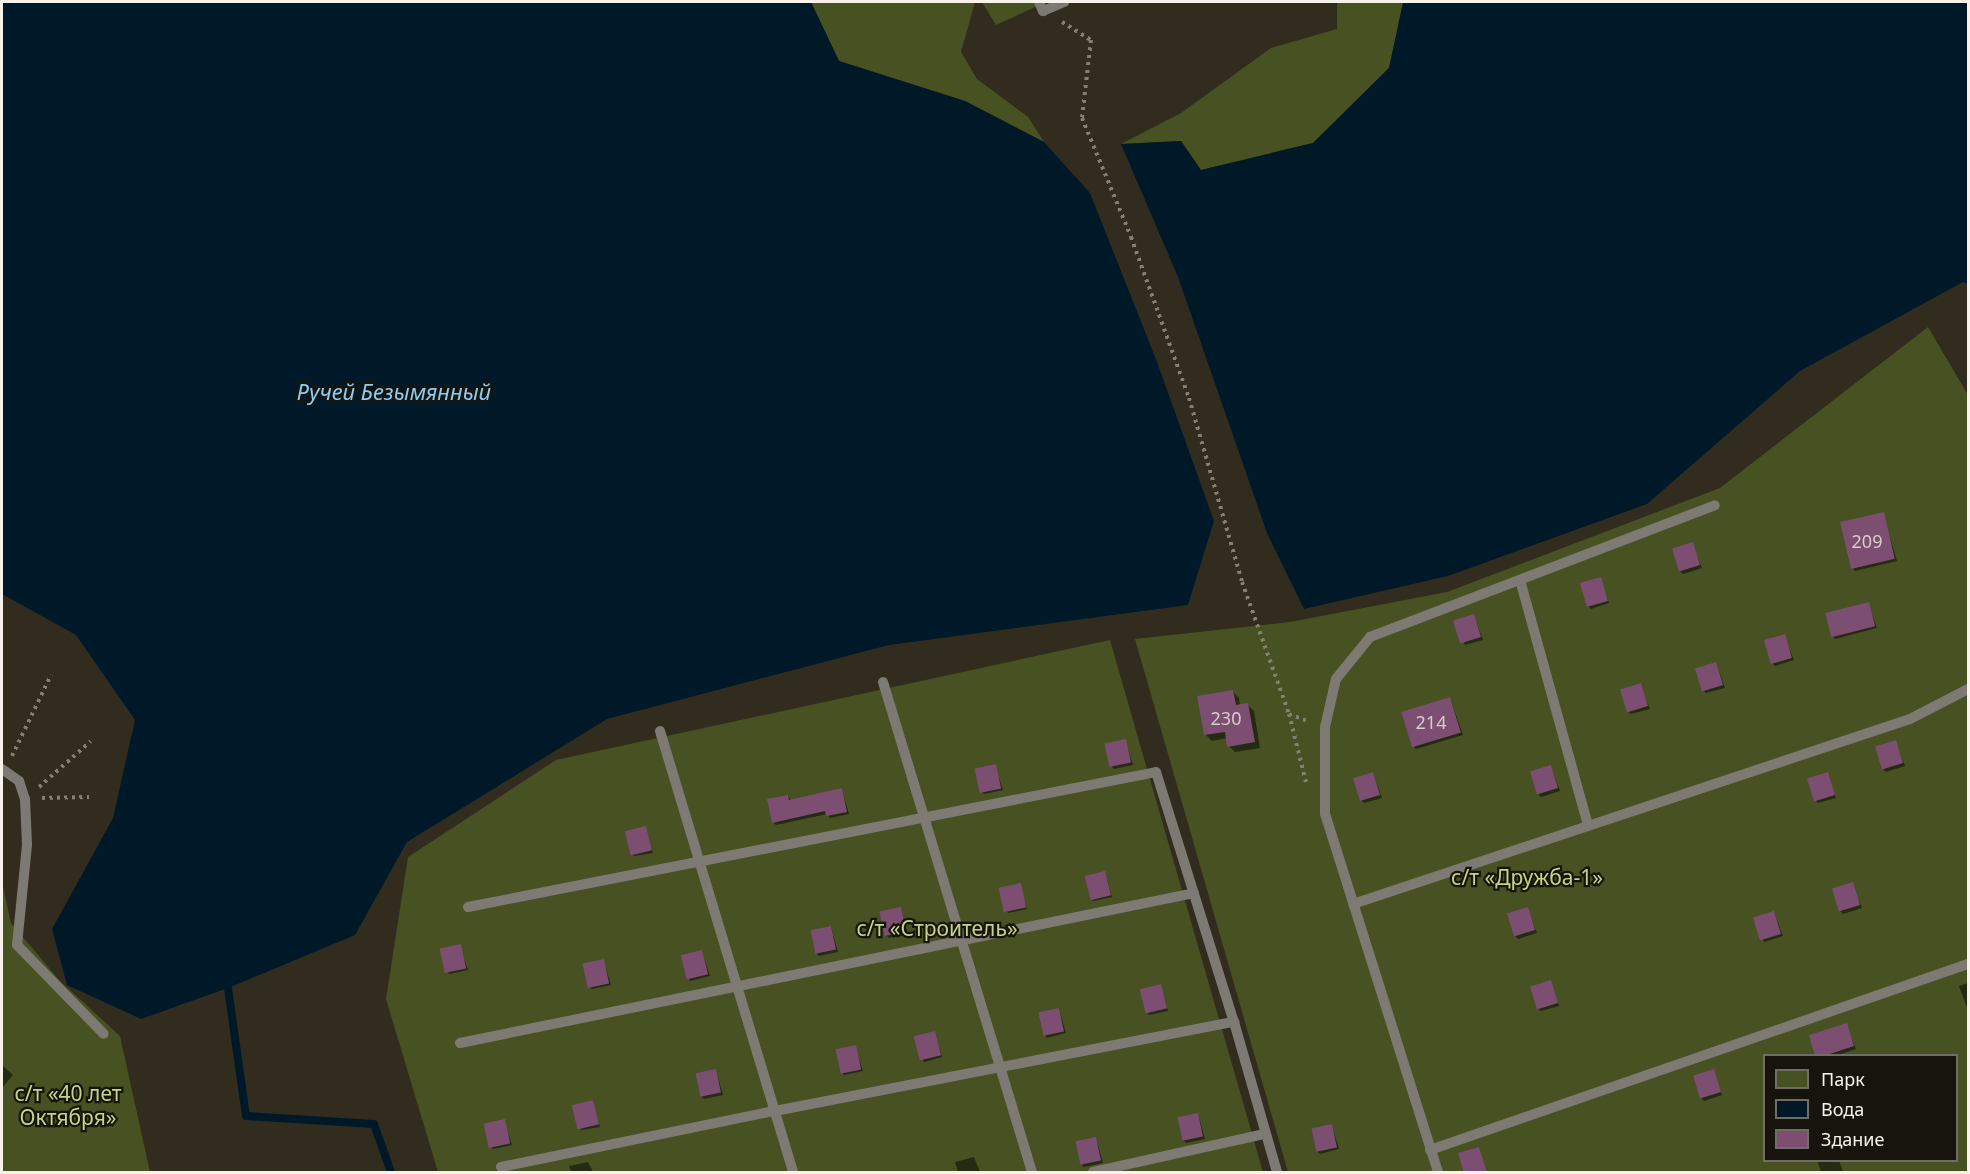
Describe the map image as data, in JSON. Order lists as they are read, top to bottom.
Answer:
{
  "water": ["Ручей Безымянный"],
  "parks": ["с/т «Дружба-1»", "с/т «Строитель»", "с/т «40 лет Октября»"],
  "house_numbers": ["209", "230", "214"],
  "legend": ["Парк", "Вода", "Здание"]
}
